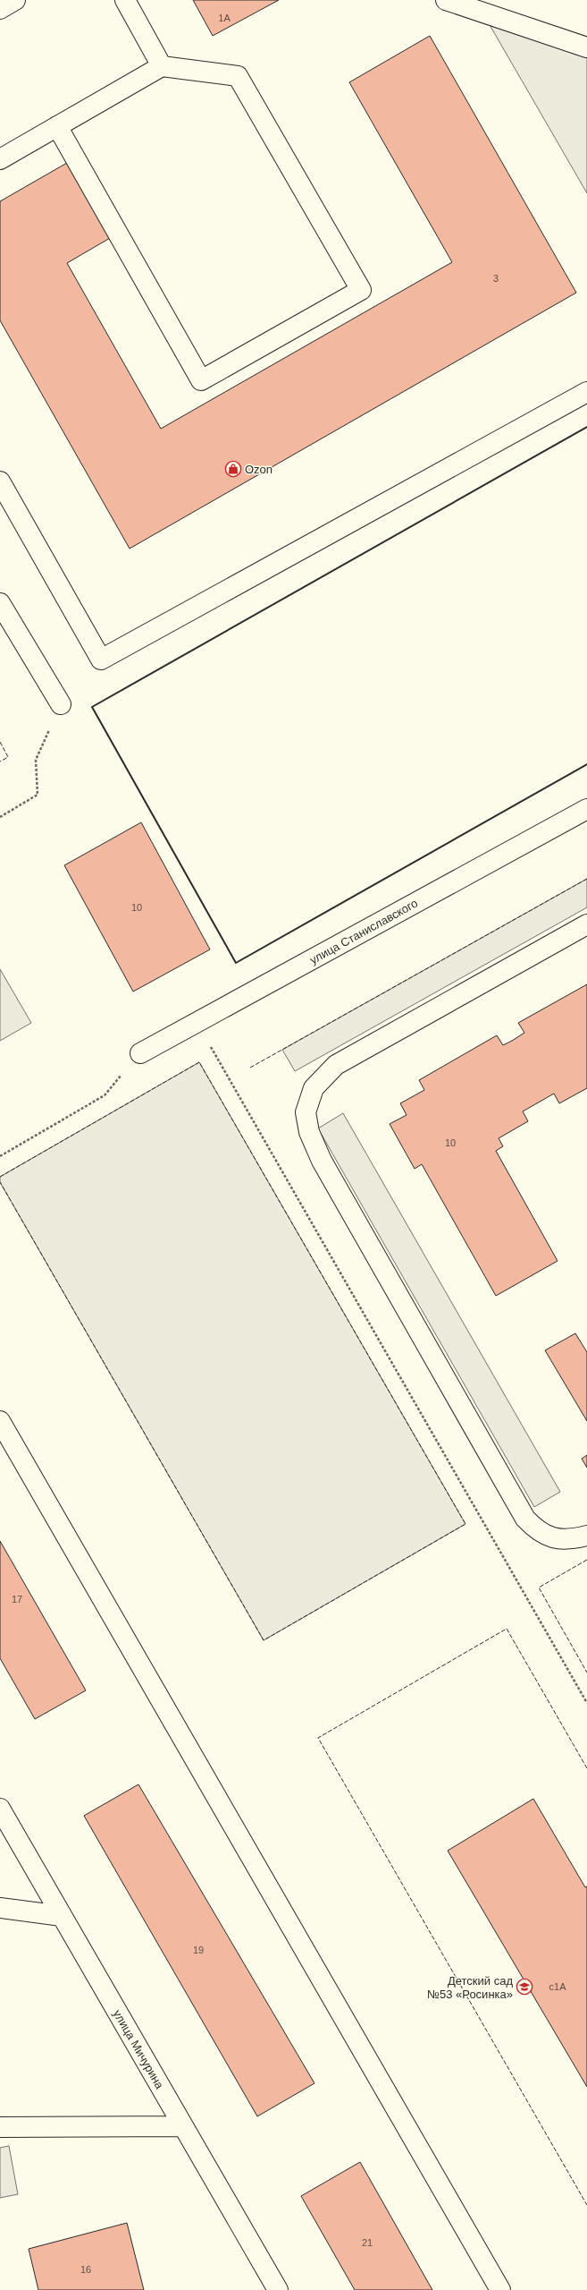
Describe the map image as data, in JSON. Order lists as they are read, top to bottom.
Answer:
{
  "streets": {
    "street": ["улица Станиславского", "улица Мичурина"]
  },
  "places": {
    "shop": ["Ozon"],
    "school or university": ["Детский сад №53 «Росинка»"]
  },
  "house_numbers": [
    "1А",
    "3",
    "10",
    "10",
    "17",
    "19",
    "с1А",
    "21",
    "16"
  ]
}
